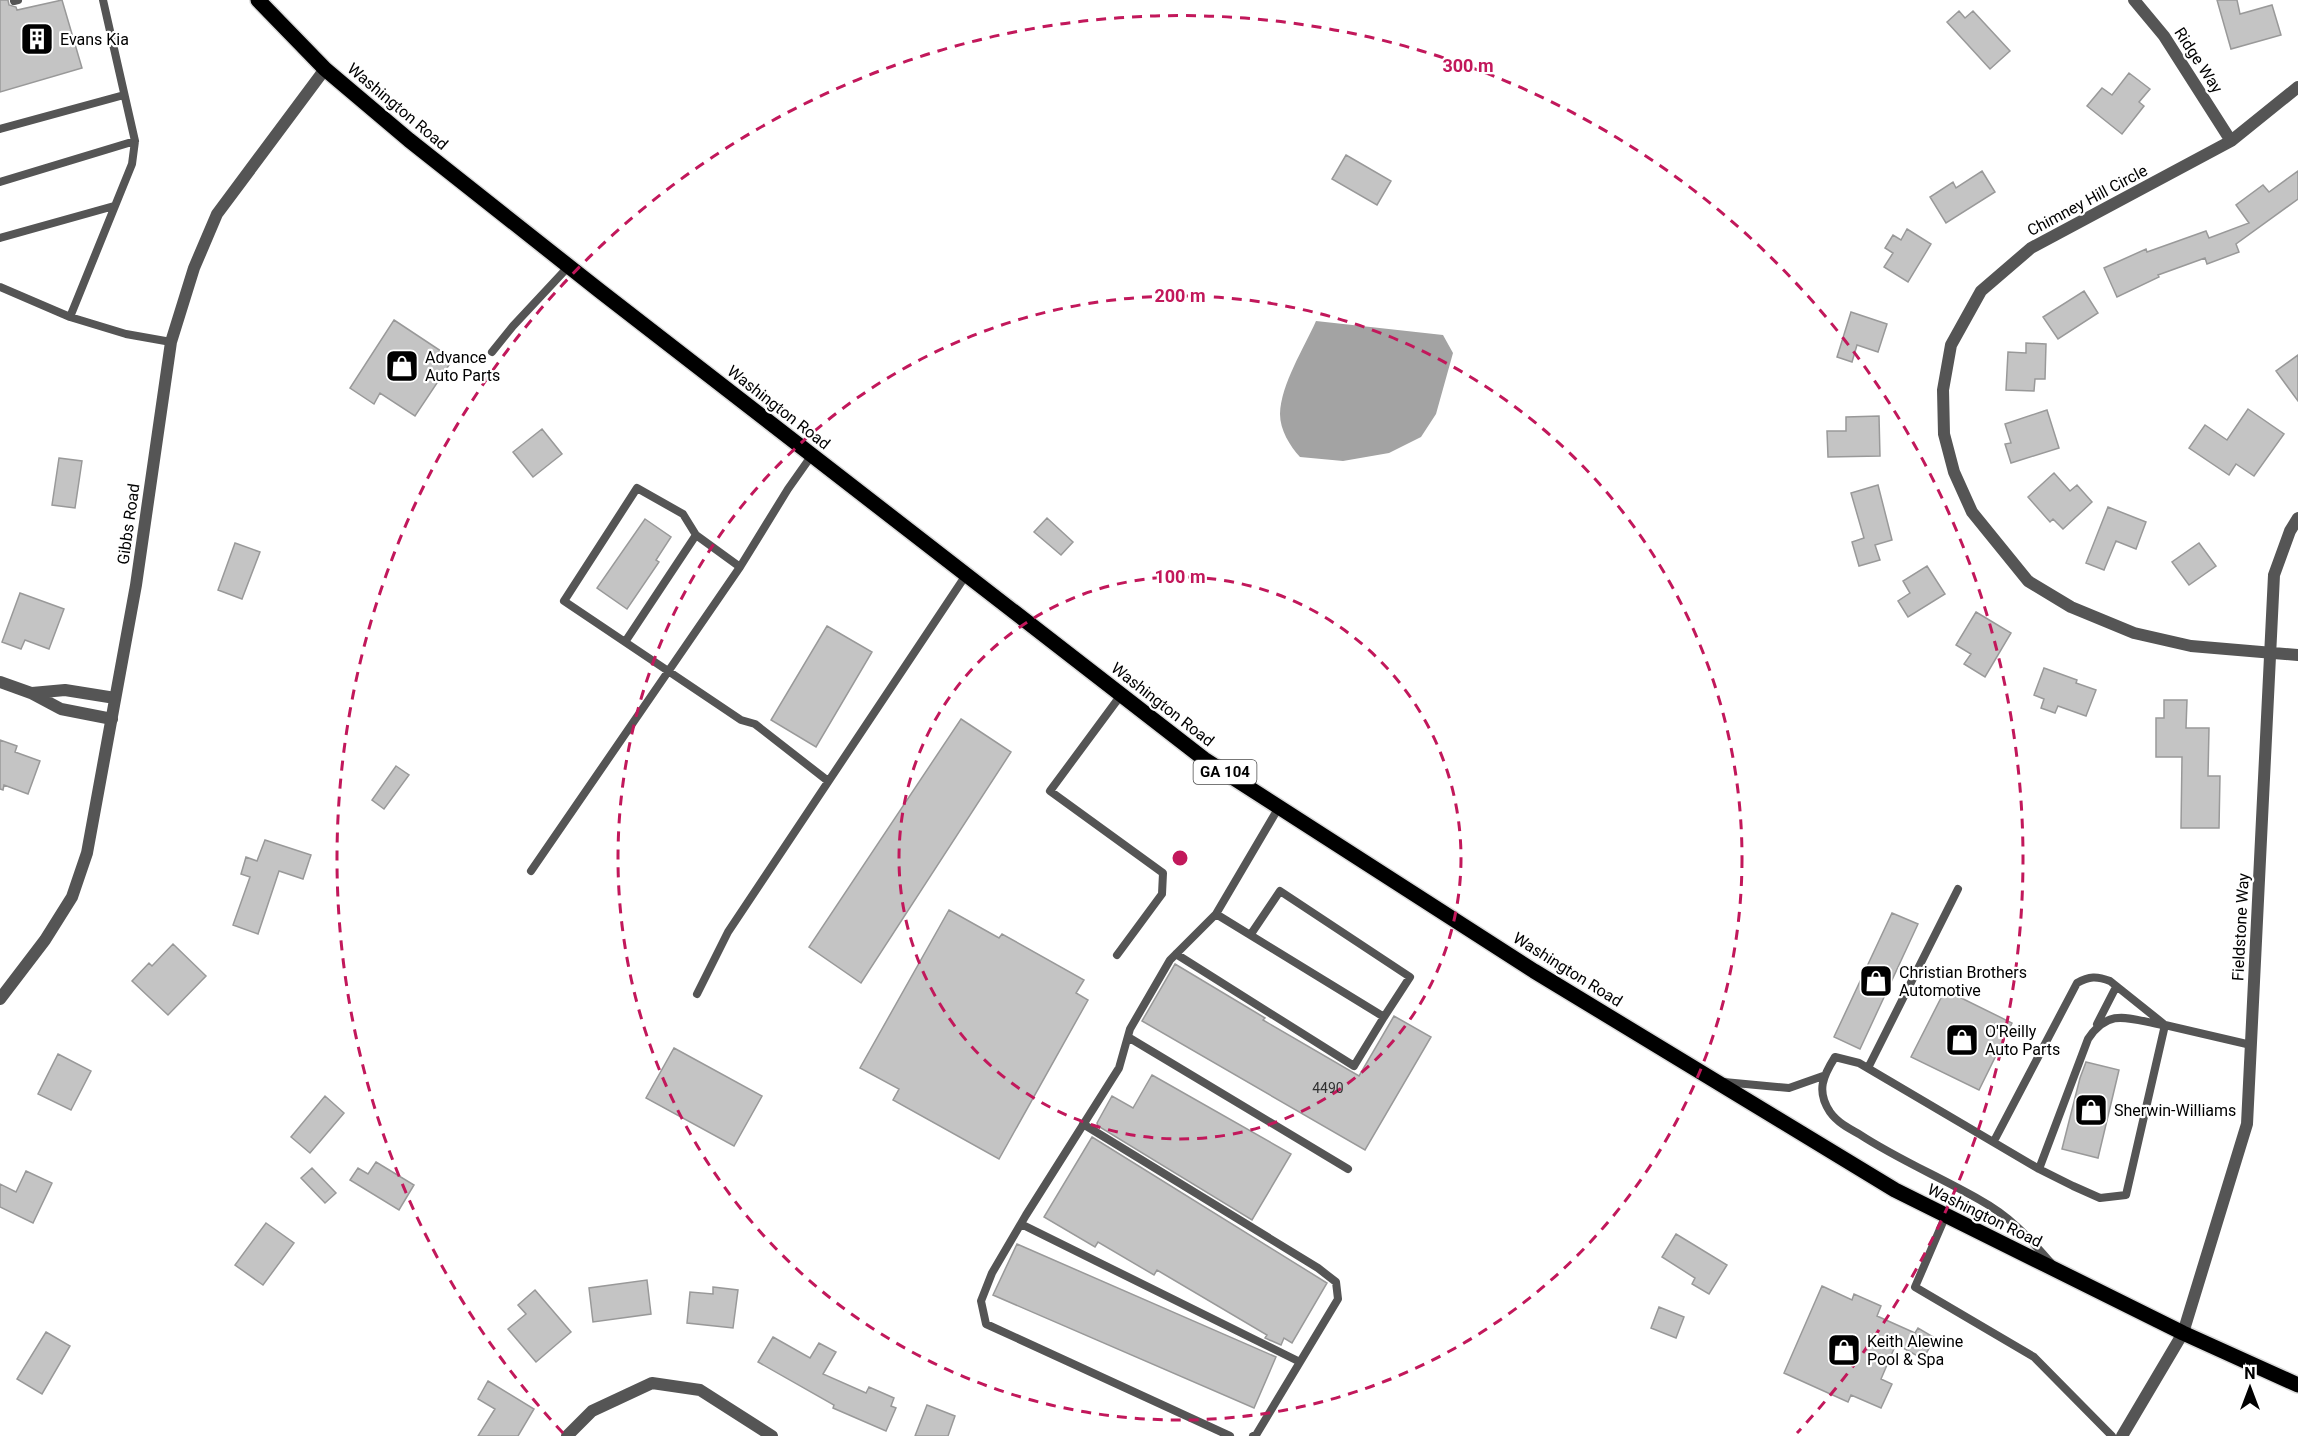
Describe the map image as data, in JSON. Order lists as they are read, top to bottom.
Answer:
{
  "streets": {
    "main road": ["Washington Road", "GA 104"],
    "street": [
      "Ridge Way",
      "Chimney Hill Circle",
      "Gibbs Road",
      "Fieldstone Way"
    ]
  },
  "crossings": [
    ["Ridge Way", "Chimney Hill Circle"],
    ["Washington Road", "Gibbs Road"],
    ["Washington Road", "Fieldstone Way"],
    ["Chimney Hill Circle", "Fieldstone Way"]
  ],
  "places": {
    "building": ["Evans Kia"],
    "shop": [
      "Advance Auto Parts",
      "Christian Brothers Automotive",
      "O'Reilly Auto Parts",
      "Sherwin-Williams",
      "Keith Alewine Pool & Spa"
    ]
  },
  "house_numbers": ["4490"],
  "north": "top",
  "rings": ["300 m", "200 m", "100 m"]
}
